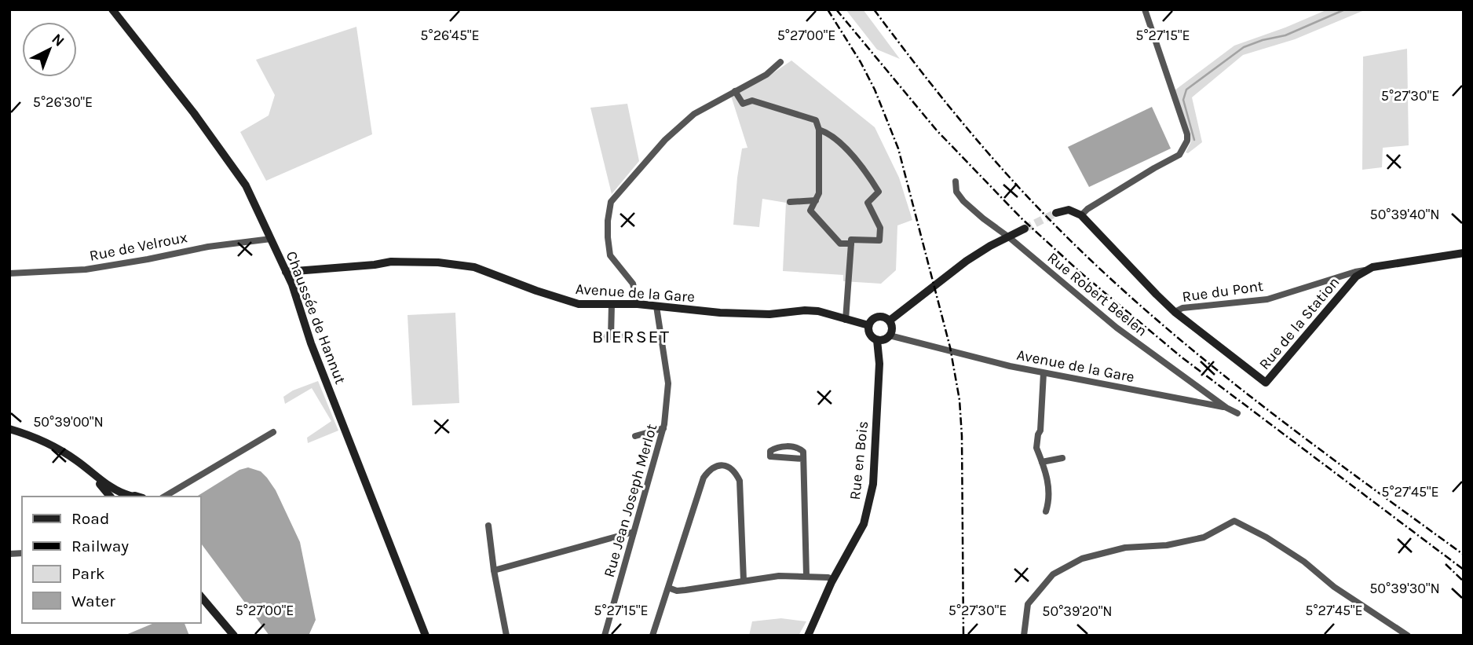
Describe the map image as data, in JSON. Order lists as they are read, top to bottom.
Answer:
{
  "streets": {
    "street": [
      "Rue de Velroux",
      "Rue du Pont",
      "Avenue de la Gare",
      "Rue Robert Beelen",
      "Chaussée de Hannut",
      "Rue de la Station",
      "Rue en Bois",
      "Rue Jean Joseph Merlot"
    ]
  },
  "crossings": [
    ["Rue de Velroux", "Chaussée de Hannut"],
    ["Rue du Pont", "Rue de la Station"],
    ["Avenue de la Gare", "Rue Robert Beelen"],
    ["Avenue de la Gare", "Chaussée de Hannut"],
    ["Avenue de la Gare", "Rue en Bois"],
    ["Avenue de la Gare", "Rue Jean Joseph Merlot"]
  ],
  "districts": ["BIERSET"],
  "legend": [
    "Road",
    "Railway",
    "Park",
    "Water"
  ],
  "north": "top right",
  "coordinates": [
    "5°26'45\"E",
    "5°27'00\"E",
    "5°27'15\"E",
    "5°27'30\"E",
    "5°26'30\"E",
    "50°39'40\"N",
    "50°39'00\"N",
    "5°27'45\"E",
    "50°39'30\"N",
    "50°39'20\"N"
  ]
}
